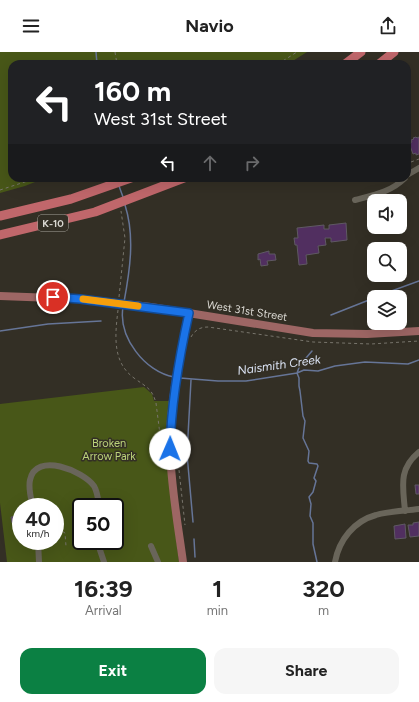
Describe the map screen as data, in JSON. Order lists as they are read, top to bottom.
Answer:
{
  "streets": {
    "highway": ["K-10"],
    "main road": ["West 31st Street"]
  },
  "water": ["Naismith Creek"],
  "parks": ["Broken Arrow Park"],
  "page": {
    "header": "Navio",
    "turn": ["160 m", "West 31st Street"],
    "speed": "40 km/h",
    "limit": "50",
    "eta": [
      "16:39",
      "Arrival",
      "1",
      "min",
      "320",
      "m"
    ],
    "buttons": ["Exit", "Share"]
  }
}
